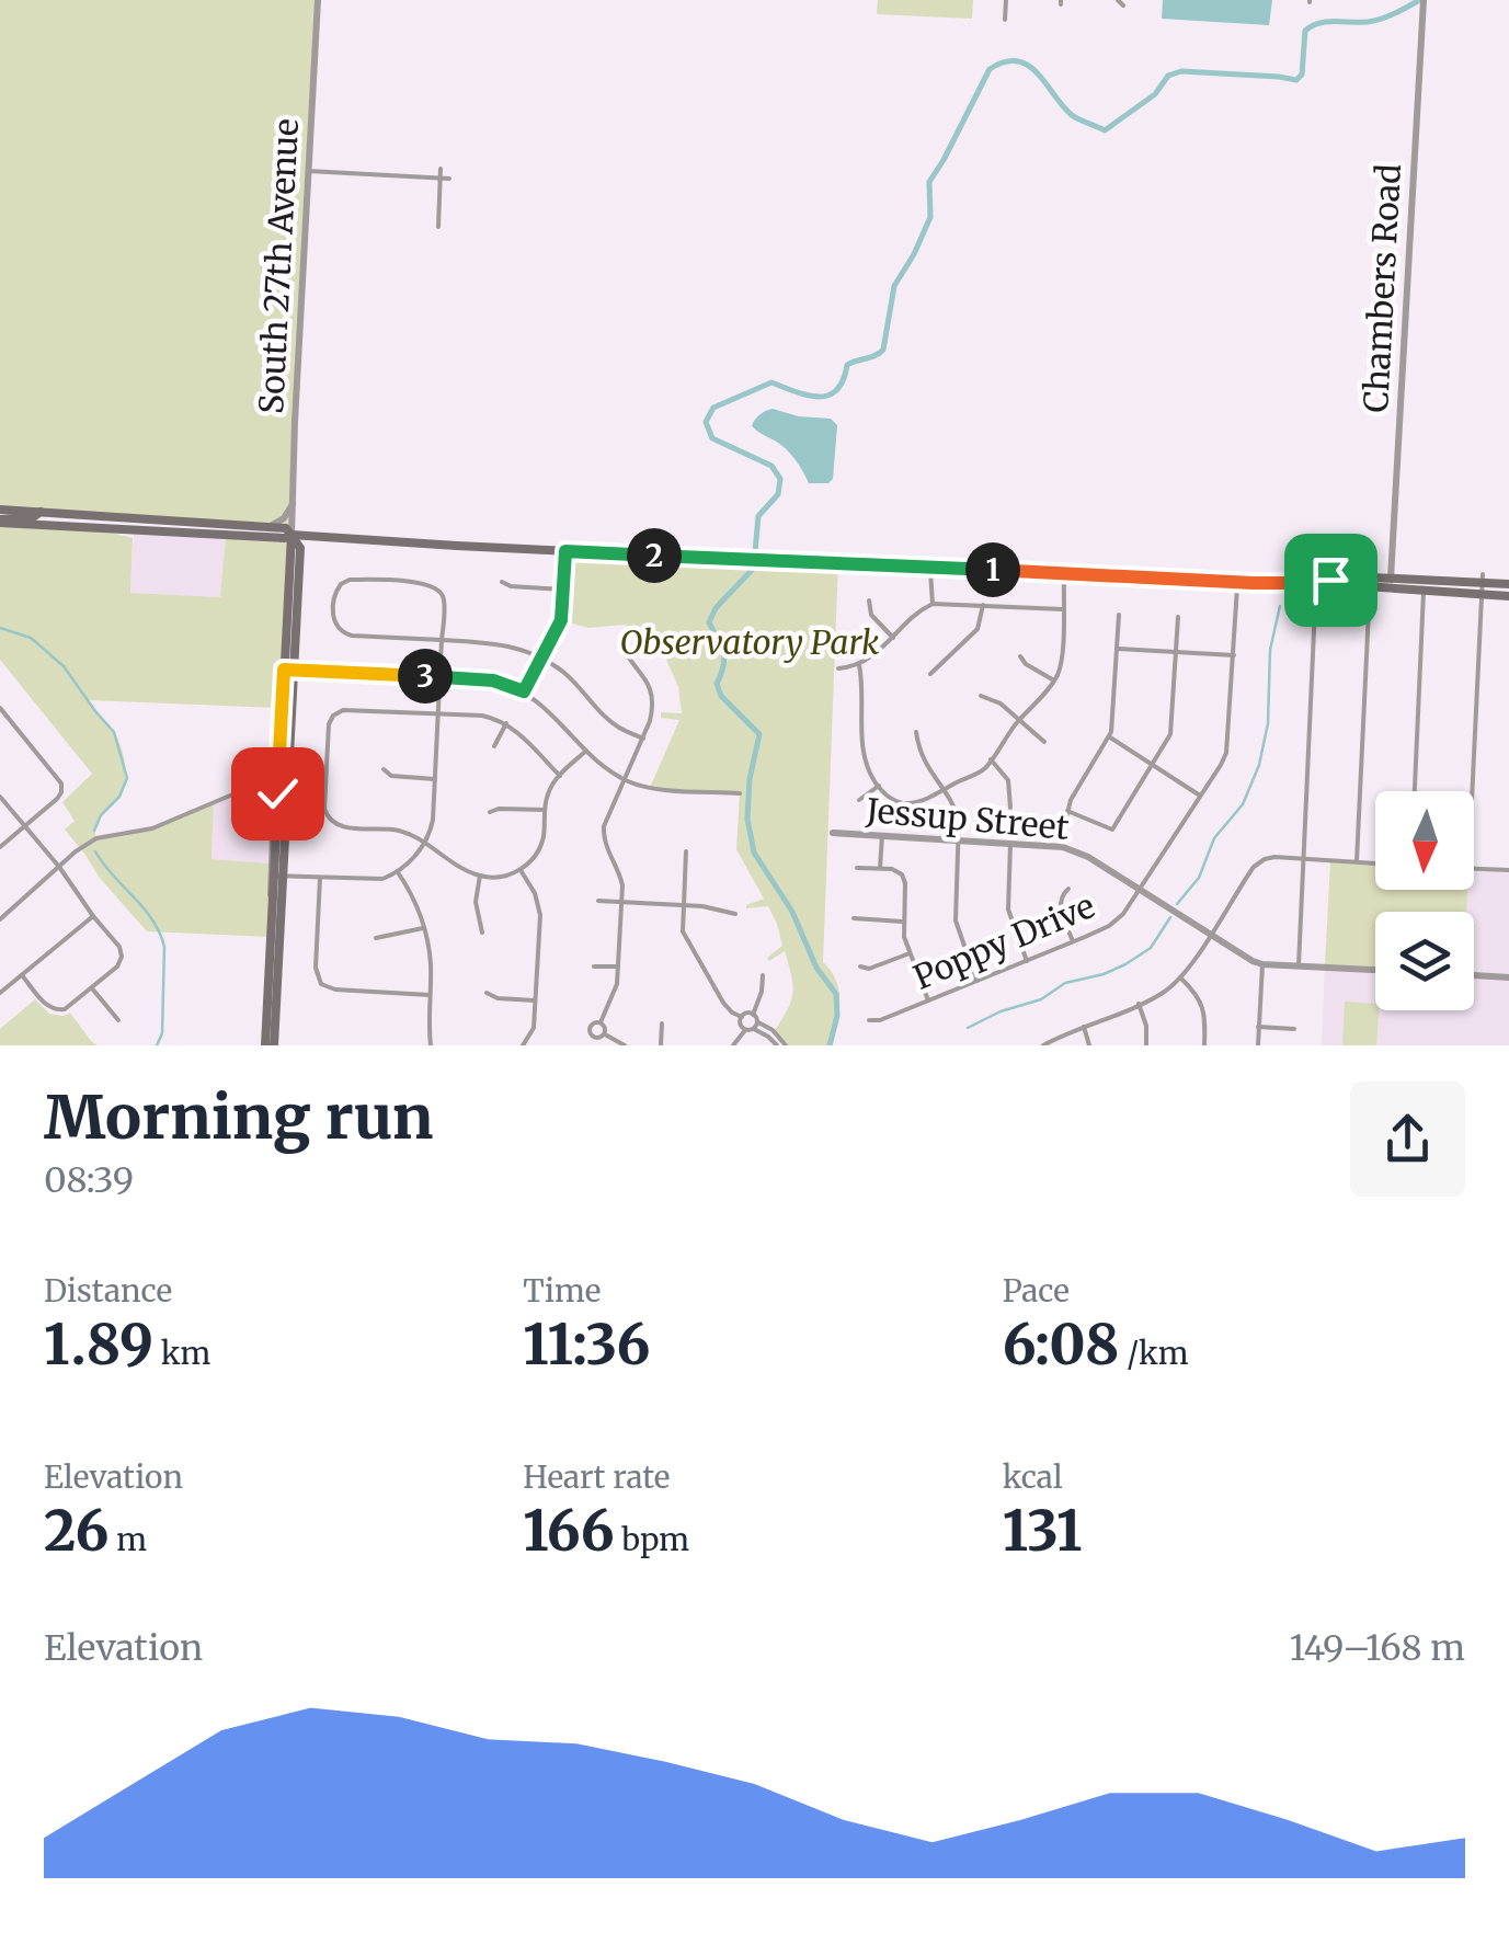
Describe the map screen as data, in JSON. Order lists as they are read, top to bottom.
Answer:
{
  "streets": {
    "main road": ["South 27th Avenue"],
    "street": ["Chambers Road", "Jessup Street", "Poppy Drive"]
  },
  "crossings": [
    ["Jessup Street", "Poppy Drive"]
  ],
  "parks": ["Observatory Park"],
  "north": "bottom",
  "page": {
    "pins": ["2", "1", "3"],
    "heading": ["Morning run", "08:39"],
    "stats": [
      ["Distance", "1.89 km"],
      ["Time", "11:36"],
      ["Pace", "6:08 /km"],
      ["Elevation", "26 m"],
      ["Heart rate", "166 bpm"],
      ["kcal", "131"]
    ],
    "chart": ["Elevation", "149–168 m"]
  }
}
